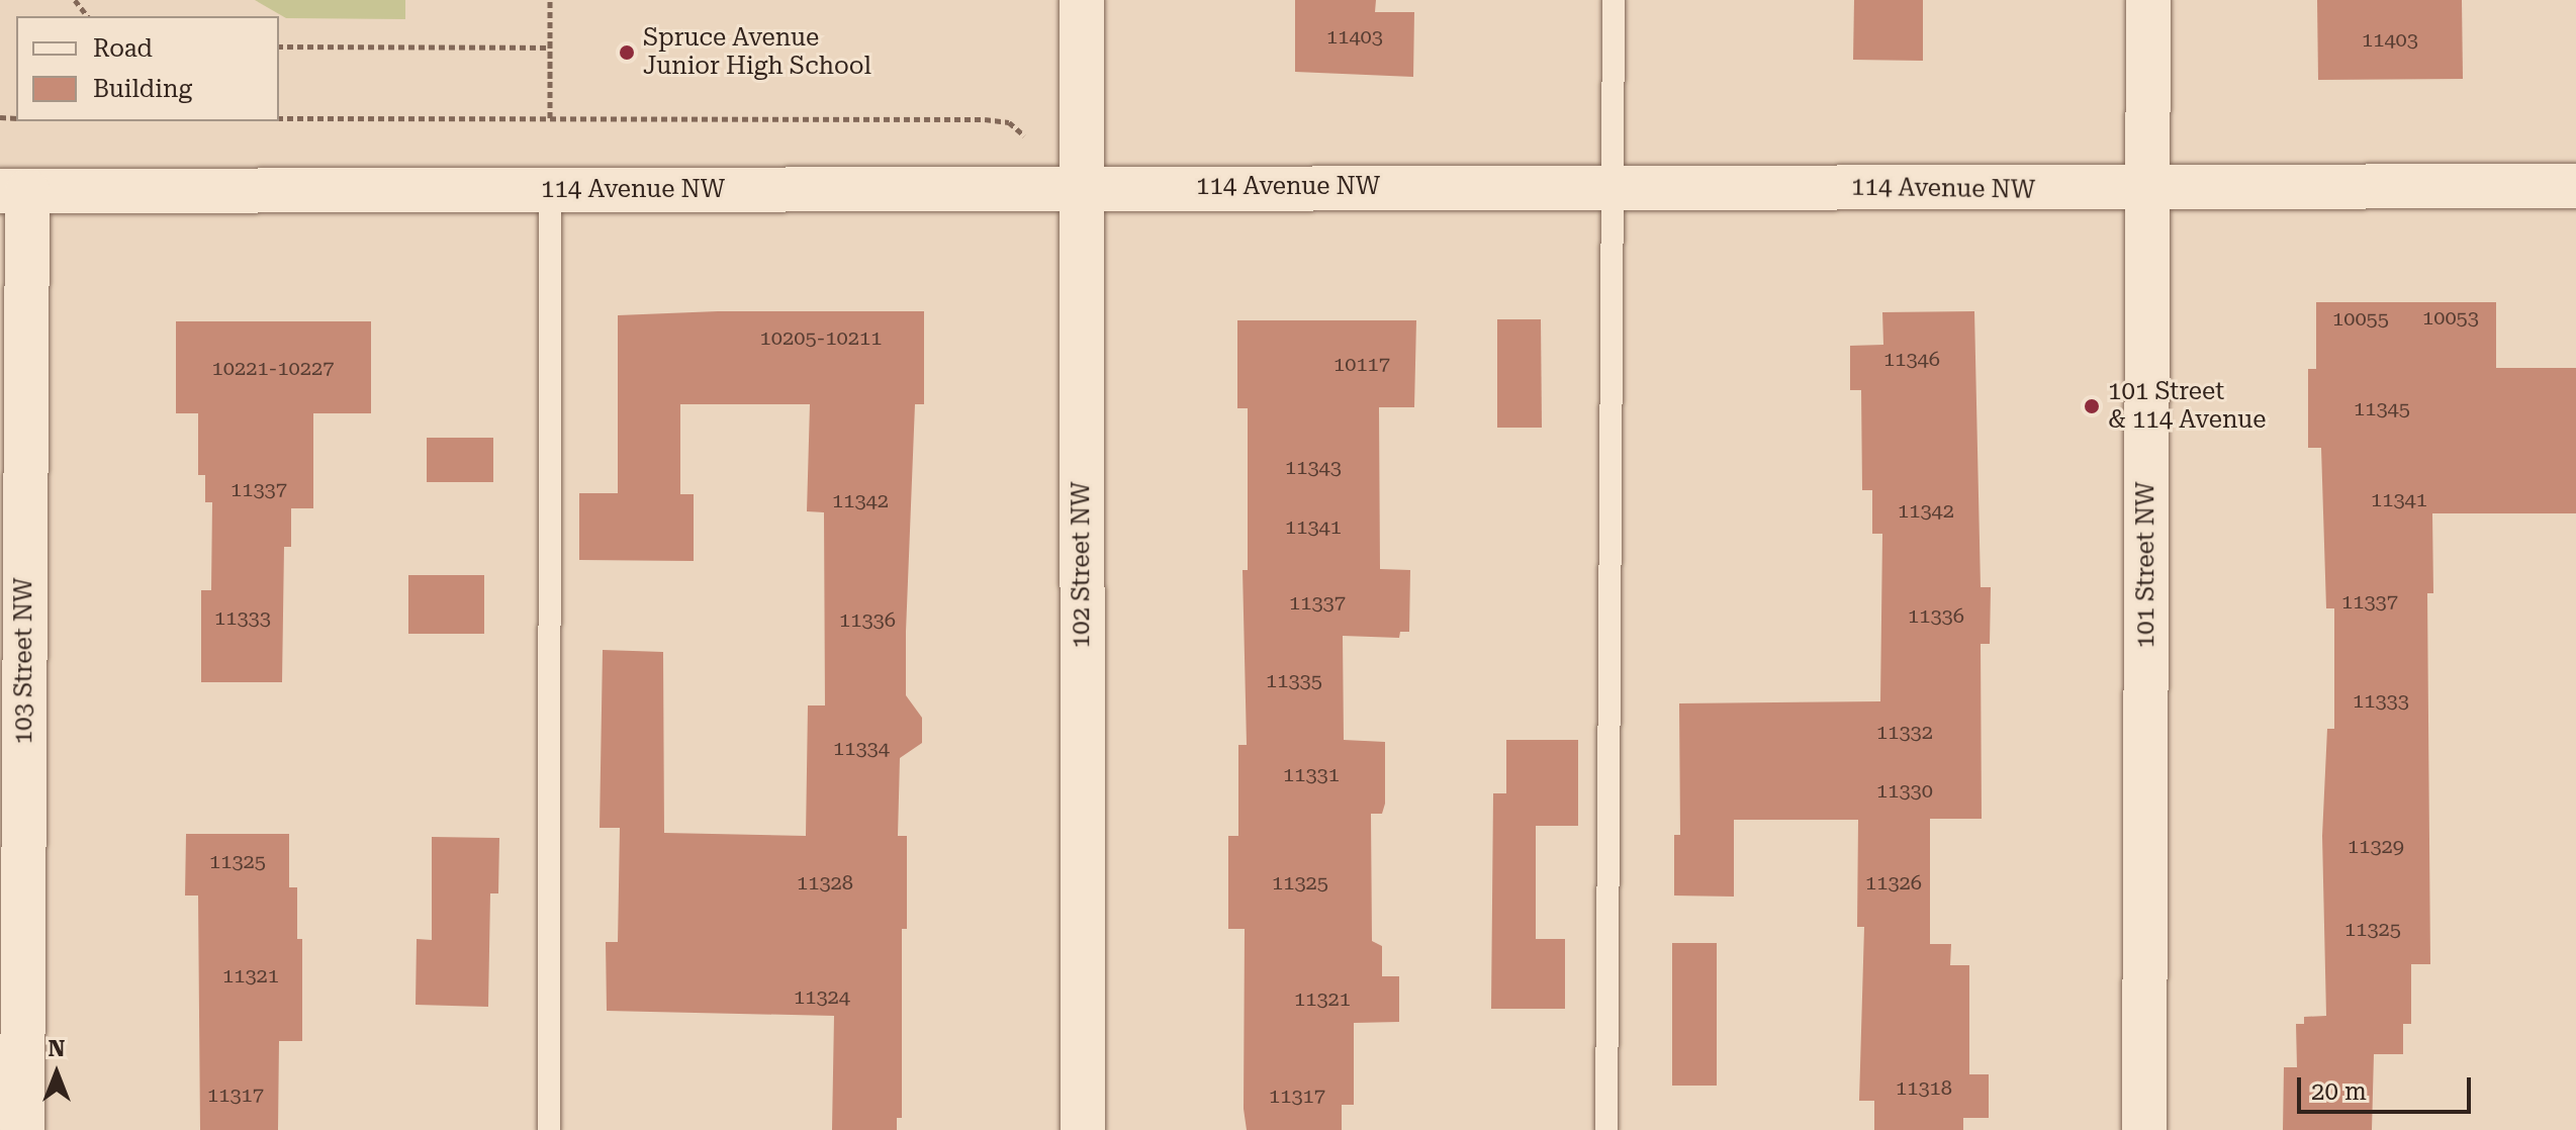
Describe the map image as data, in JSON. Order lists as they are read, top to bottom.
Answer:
{
  "streets": {
    "street": [
      "114 Avenue NW",
      "102 Street NW",
      "101 Street NW",
      "103 Street NW"
    ]
  },
  "crossings": [
    ["114 Avenue NW", "102 Street NW"],
    ["114 Avenue NW", "101 Street NW"],
    ["114 Avenue NW", "103 Street NW"]
  ],
  "places": ["Spruce Avenue Junior High School", "101 Street & 114 Avenue"],
  "house_numbers": [
    "11403",
    "11403",
    "10053",
    "10055",
    "10205-10211",
    "11346",
    "10117",
    "10221-10227",
    "11345",
    "11343",
    "11337",
    "11341",
    "11342",
    "11342",
    "11341",
    "11337",
    "11337",
    "11336",
    "11333",
    "11336",
    "11335",
    "11333",
    "11332",
    "11334",
    "11331",
    "11330",
    "11329",
    "11325",
    "11328",
    "11325",
    "11326",
    "11325",
    "11321",
    "11324",
    "11321",
    "11318",
    "11317",
    "11317"
  ],
  "legend": ["Road", "Building"],
  "scale_bar": "20 m",
  "north": "top"
}
